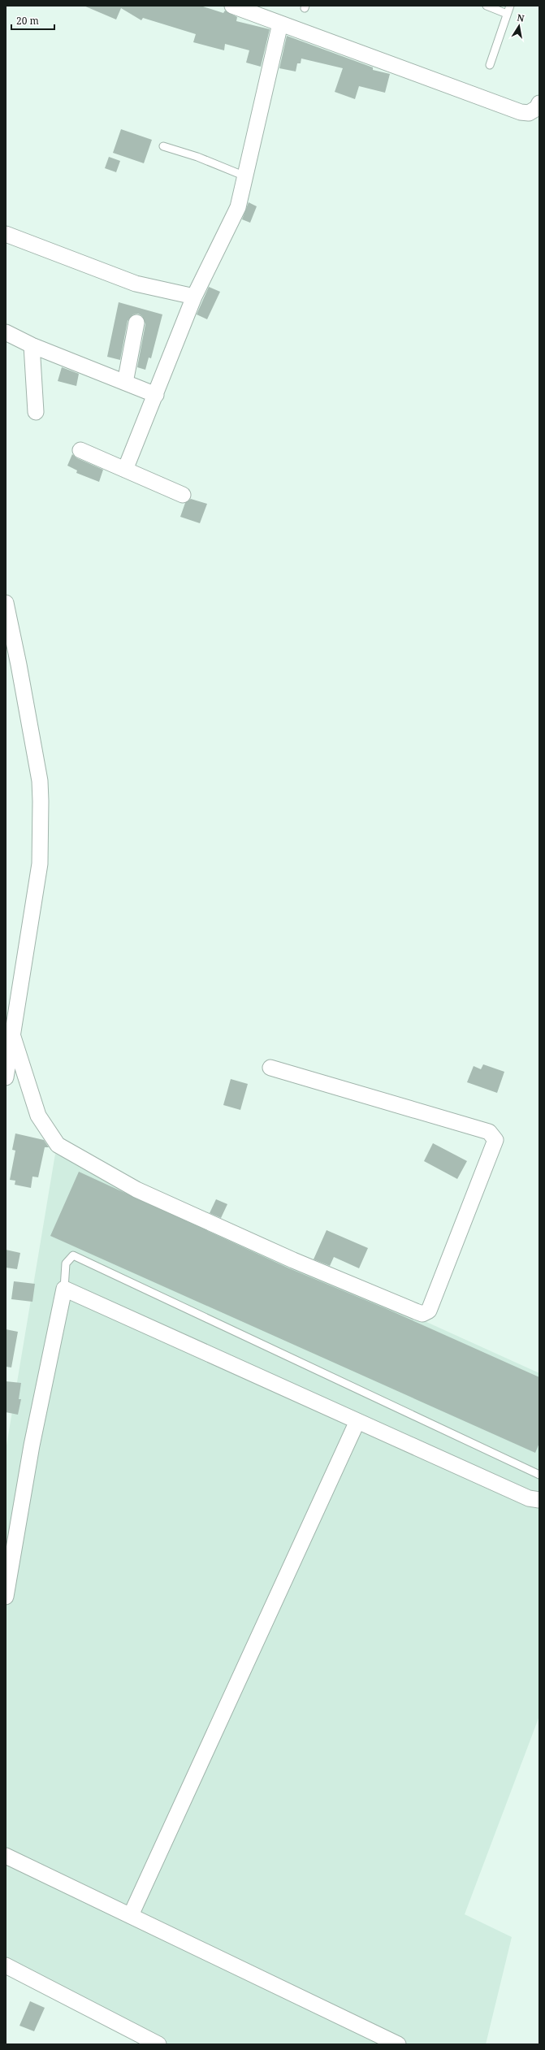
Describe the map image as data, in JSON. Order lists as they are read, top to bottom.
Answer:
{
  "scale_bar": "20 m",
  "north": "top"
}
